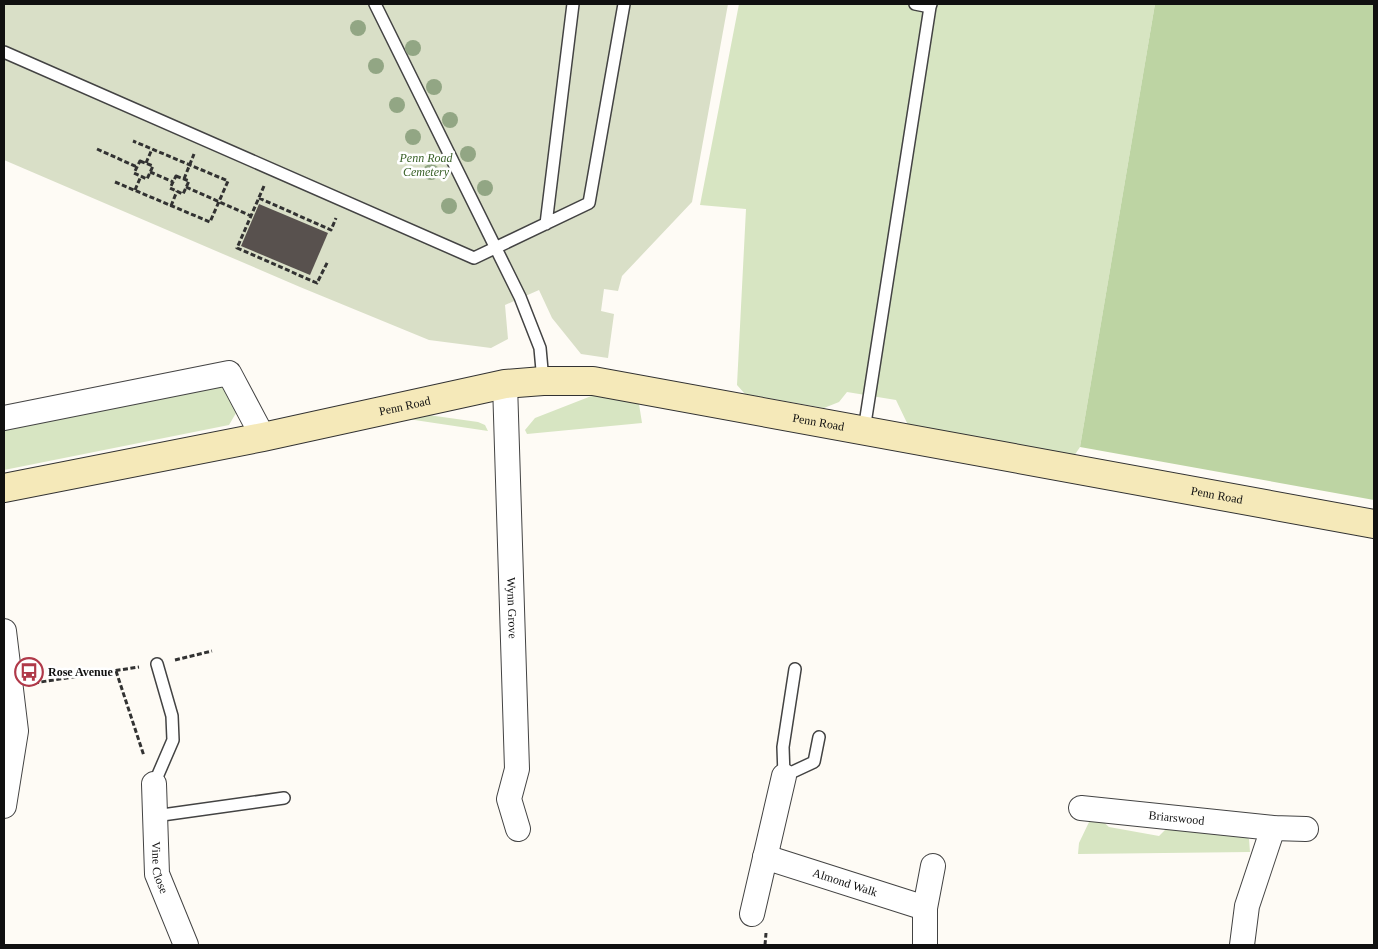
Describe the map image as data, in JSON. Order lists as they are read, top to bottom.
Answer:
{
  "streets": {
    "main road": ["Penn Road"],
    "street": [
      "Wynn Grove",
      "Briarswood",
      "Vine Close",
      "Almond Walk"
    ]
  },
  "crossings": [
    ["Penn Road", "Wynn Grove"]
  ],
  "parks": ["Penn Road Cemetery"],
  "places": {
    "bus stop": ["Rose Avenue"]
  }
}
